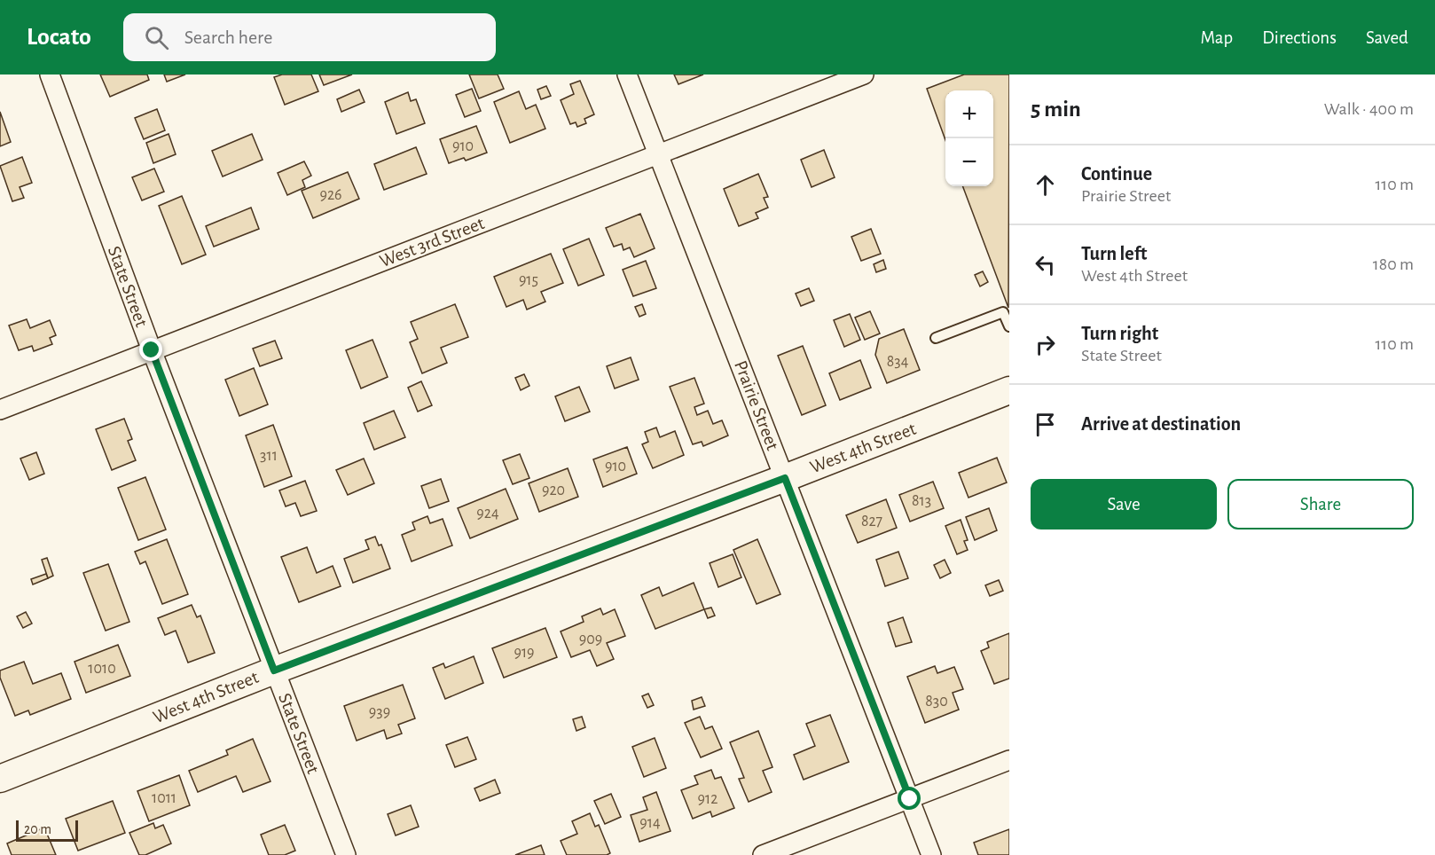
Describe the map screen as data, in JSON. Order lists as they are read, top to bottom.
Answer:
{
  "streets": {
    "street": [
      "West 3rd Street",
      "State Street",
      "Prairie Street",
      "West 4th Street"
    ]
  },
  "crossings": [
    ["West 3rd Street", "State Street"],
    ["West 3rd Street", "Prairie Street"],
    ["State Street", "West 4th Street"],
    ["Prairie Street", "West 4th Street"]
  ],
  "house_numbers": [
    "910",
    "926",
    "915",
    "834",
    "311",
    "910",
    "920",
    "813",
    "924",
    "827",
    "909",
    "919",
    "1010",
    "830",
    "939",
    "1011",
    "912",
    "914"
  ],
  "scale_bar": "20 m",
  "page": {
    "header": "Locato",
    "search": "Search here",
    "nav": ["Map", "Directions", "Saved"],
    "heading": ["5 min", "Walk · 400 m"],
    "map_buttons": ["+", "−"],
    "list": [
      ["Continue", "Prairie Street", "110 m"],
      ["Turn left", "West 4th Street", "180 m"],
      ["Turn right", "State Street", "110 m"],
      "Arrive at destination"
    ],
    "buttons": ["Save", "Share"],
    "scale": "20 m"
  }
}
